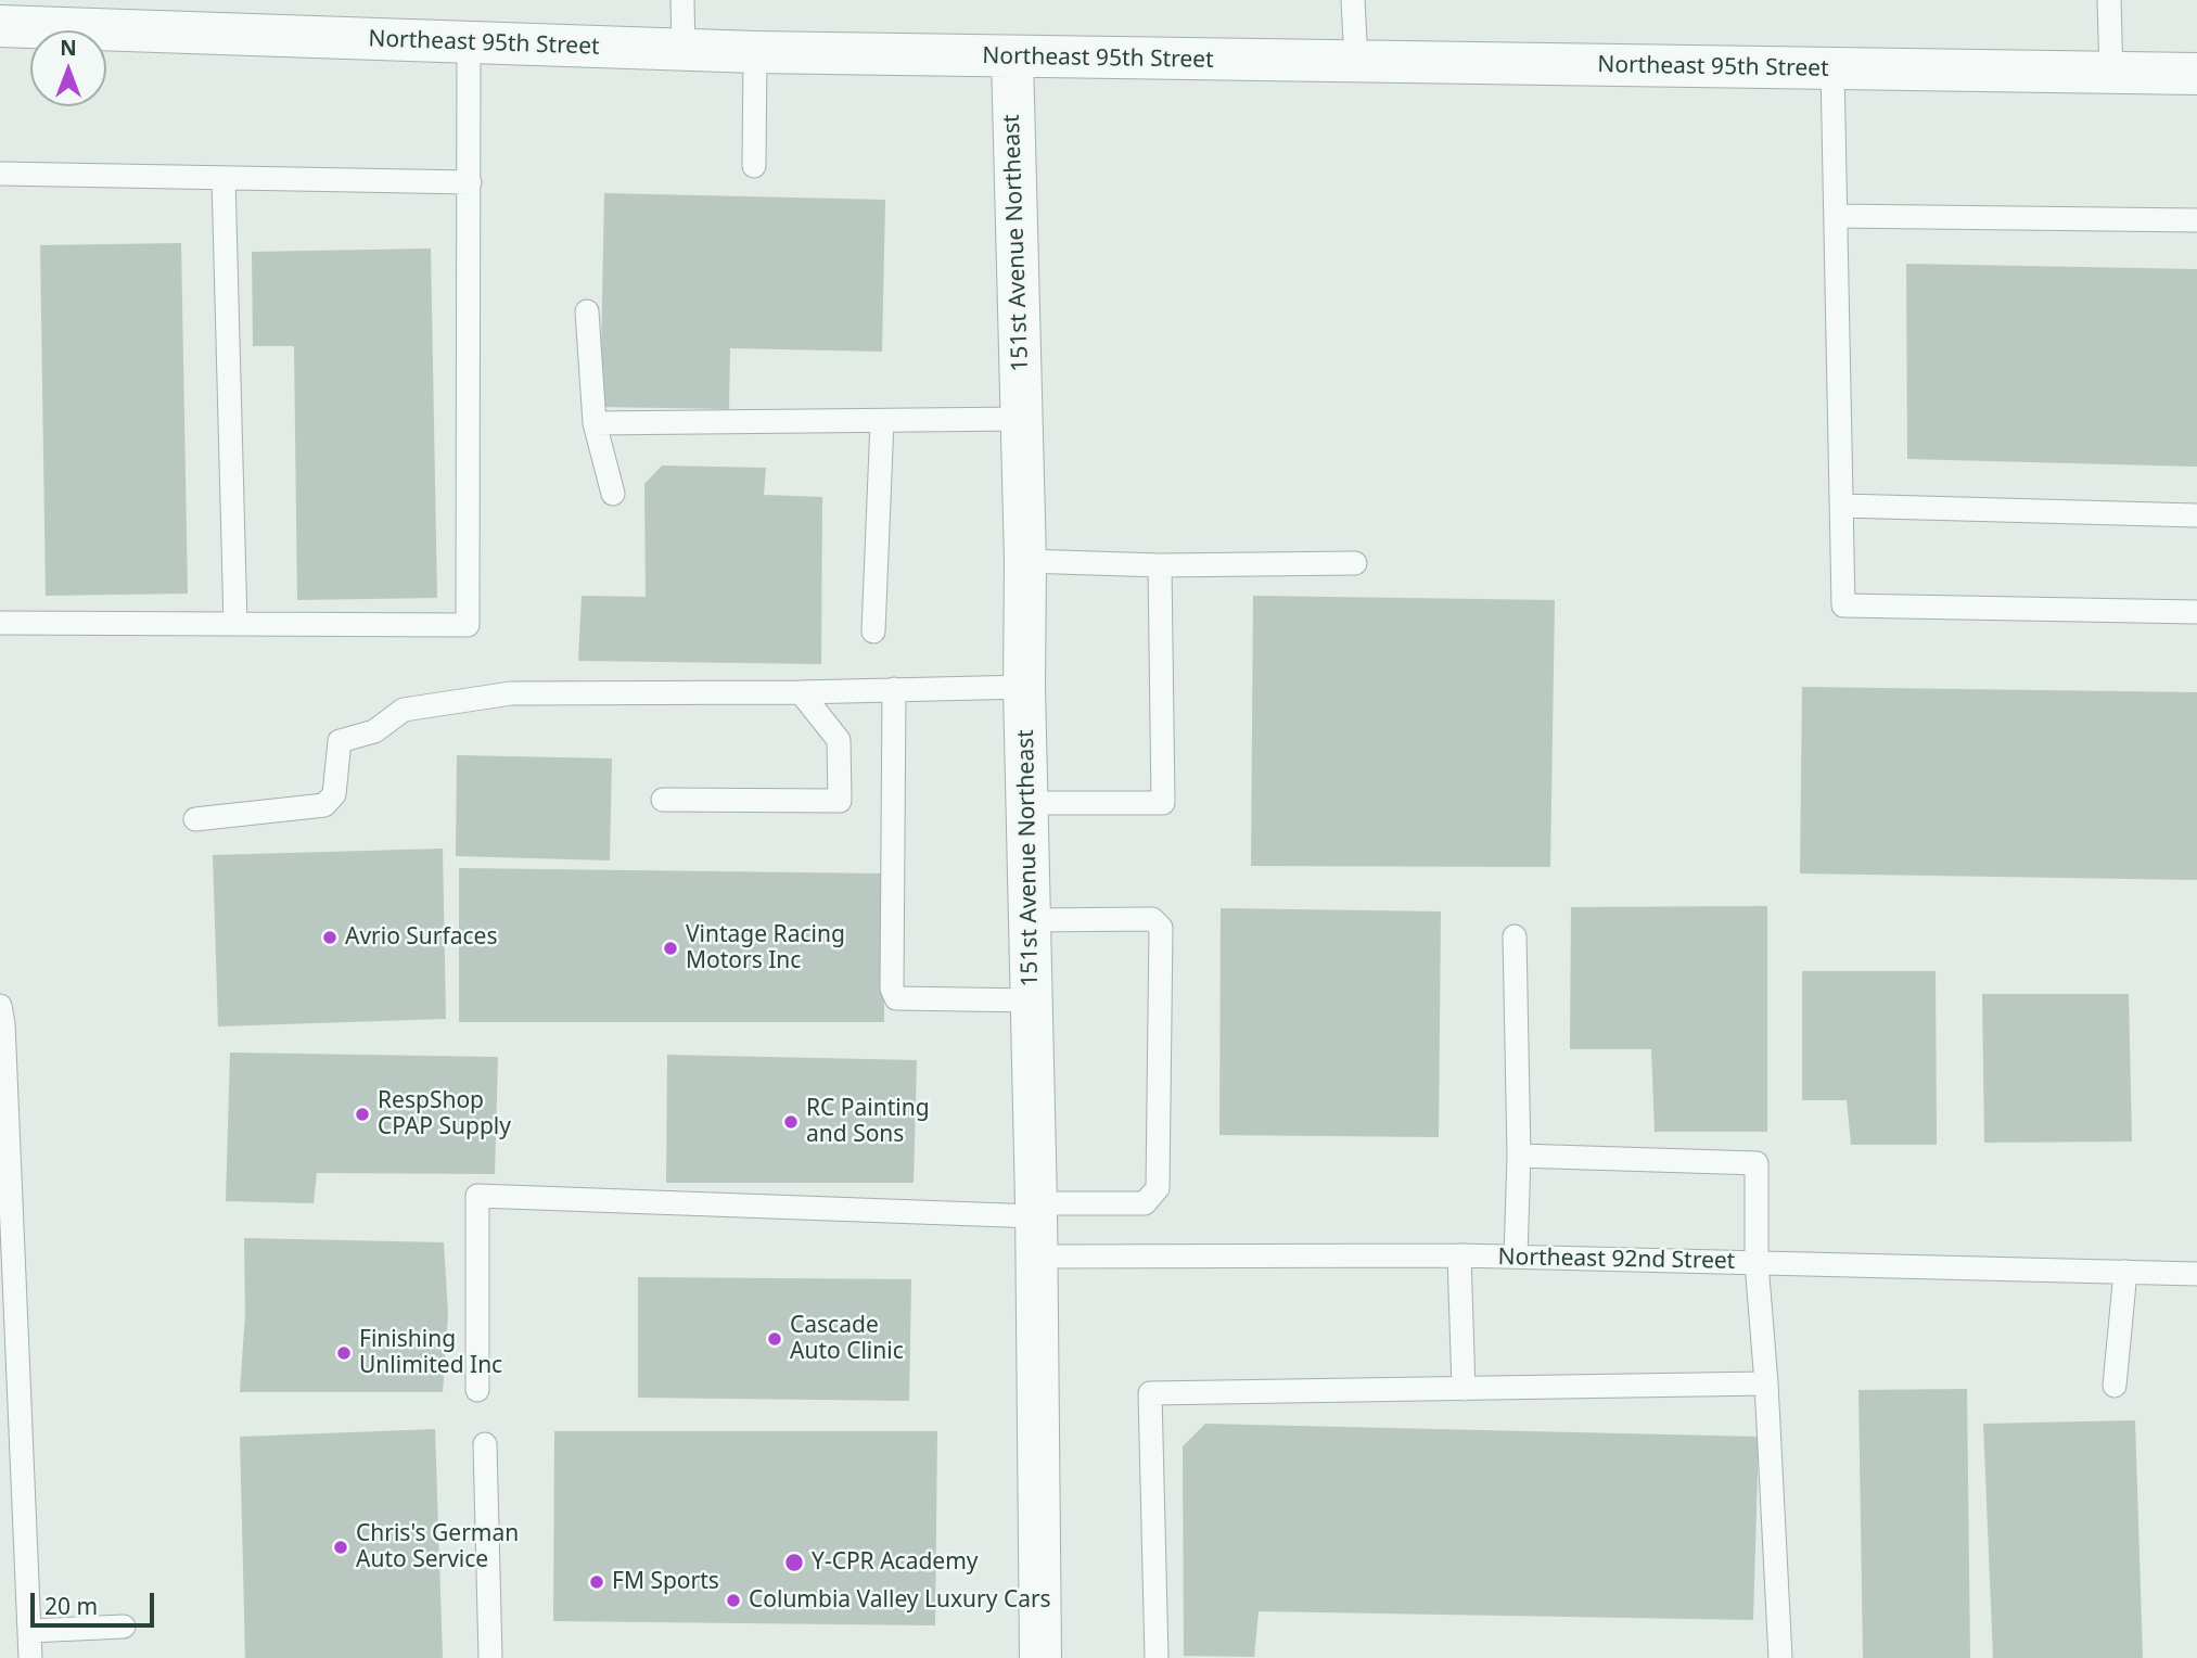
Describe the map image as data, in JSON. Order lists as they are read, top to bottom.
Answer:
{
  "streets": {
    "street": ["Northeast 95th Street", "151st Avenue Northeast"],
    "lane": ["Northeast 92nd Street"]
  },
  "crossings": [
    ["Northeast 95th Street", "151st Avenue Northeast"],
    ["151st Avenue Northeast", "Northeast 92nd Street"]
  ],
  "places": [
    "Avrio Surfaces",
    "Vintage Racing Motors Inc",
    "RespShop CPAP Supply",
    "RC Painting and Sons",
    "Cascade Auto Clinic",
    "Finishing Unlimited Inc",
    "Chris's German Auto Service",
    "Y-CPR Academy",
    "FM Sports",
    "Columbia Valley Luxury Cars"
  ],
  "scale_bar": "20 m",
  "north": "top"
}
